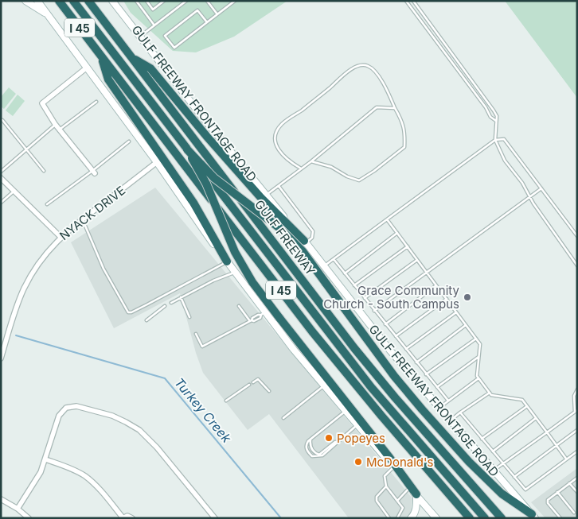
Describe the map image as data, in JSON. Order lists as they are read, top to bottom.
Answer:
{
  "streets": {
    "highway": ["I 45", "GULF FREEWAY"],
    "main road": ["GULF FREEWAY FRONTAGE ROAD"],
    "street": ["NYACK DRIVE"]
  },
  "water": ["Turkey Creek"],
  "places": ["Grace Community Church - South Campus", "Popeyes", "McDonald's"]
}
